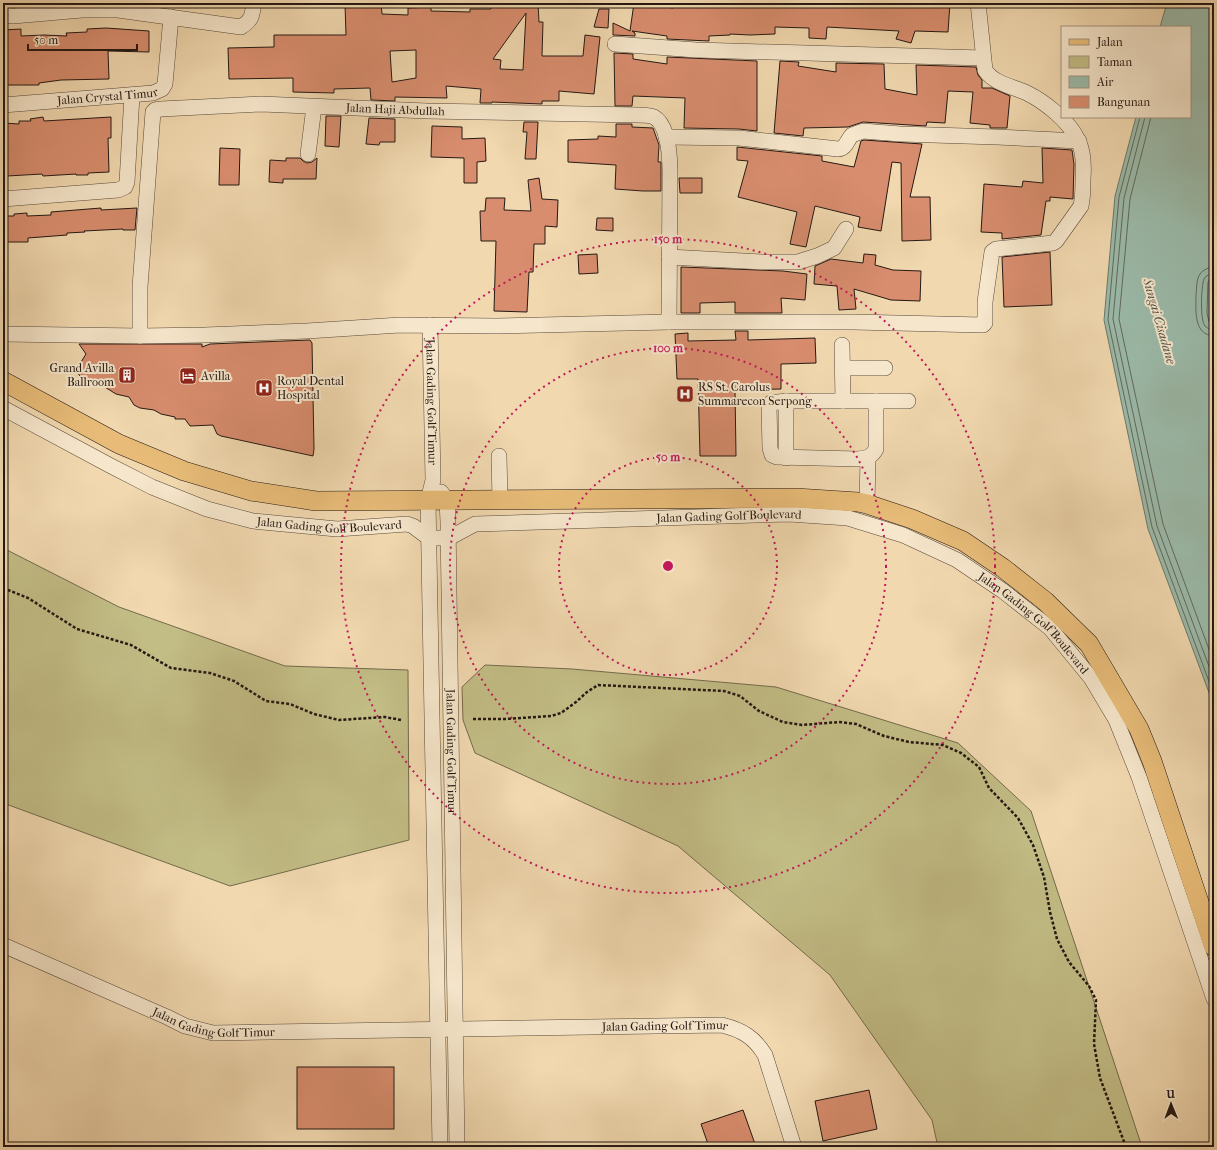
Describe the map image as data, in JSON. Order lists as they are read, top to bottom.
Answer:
{
  "streets": {
    "main road": ["Jalan Gading Golf Boulevard"],
    "street": ["Jalan Crystal Timur", "Jalan Haji Abdullah", "Jalan Gading Golf Timur"]
  },
  "crossings": [
    ["Jalan Gading Golf Timur", "Jalan Gading Golf Boulevard"]
  ],
  "water": ["Sungai Cisadane"],
  "places": {
    "building": ["Grand Avilla Ballroom"],
    "hotel": ["Avilla"],
    "hospital": ["Royal Dental Hospital", "RS St. Carolus Summarecon Serpong"]
  },
  "legend": [
    "Jalan",
    "Taman",
    "Air",
    "Bangunan"
  ],
  "scale_bar": "50 m",
  "north": "top",
  "rings": ["150 m", "100 m", "50 m"]
}
